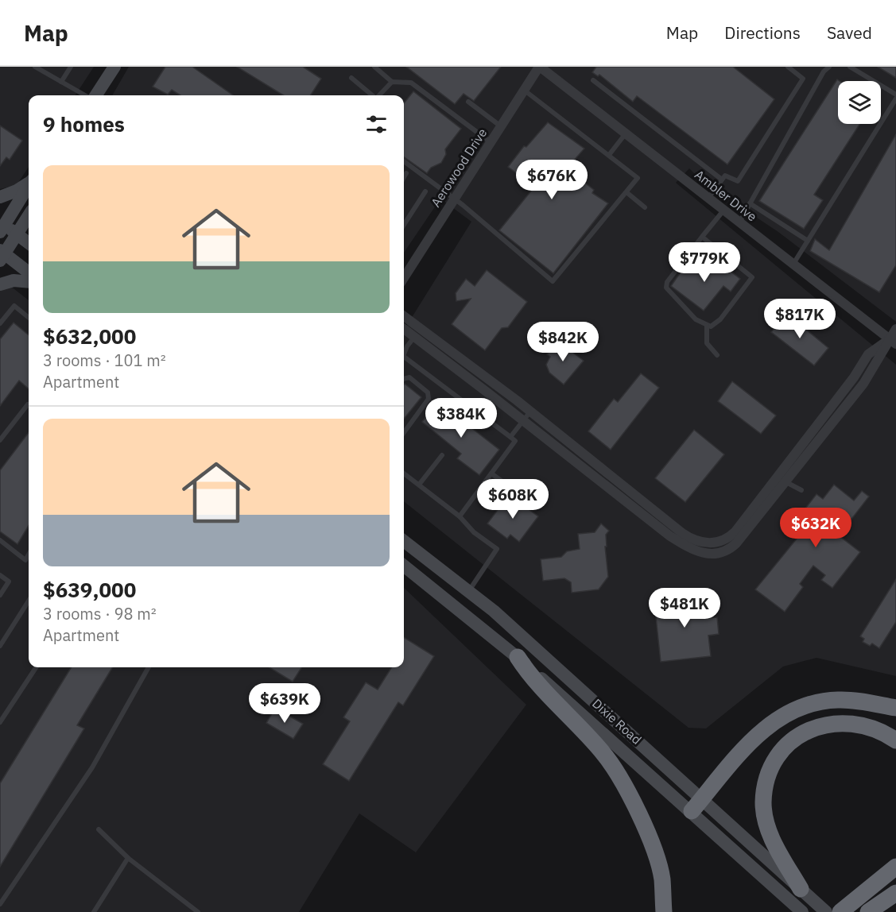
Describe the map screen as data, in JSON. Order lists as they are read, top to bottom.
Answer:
{
  "streets": {
    "main road": ["Dixie Road"],
    "street": ["Aerowood Drive", "Ambler Drive"]
  },
  "crossings": [
    ["Aerowood Drive", "Ambler Drive"]
  ],
  "page": {
    "header": "Map",
    "nav": ["Map", "Directions", "Saved"],
    "heading": "9 homes",
    "list": [
      {
        "name": "$632,000",
        "note": "3 rooms · 101 m² · Apartment"
      },
      {
        "name": "$639,000",
        "note": "3 rooms · 98 m² · Apartment"
      }
    ],
    "price": [
      "$676K",
      "$779K",
      "$817K",
      "$842K",
      "$384K",
      "$608K",
      "$632K",
      "$481K",
      "$639K"
    ]
  }
}
